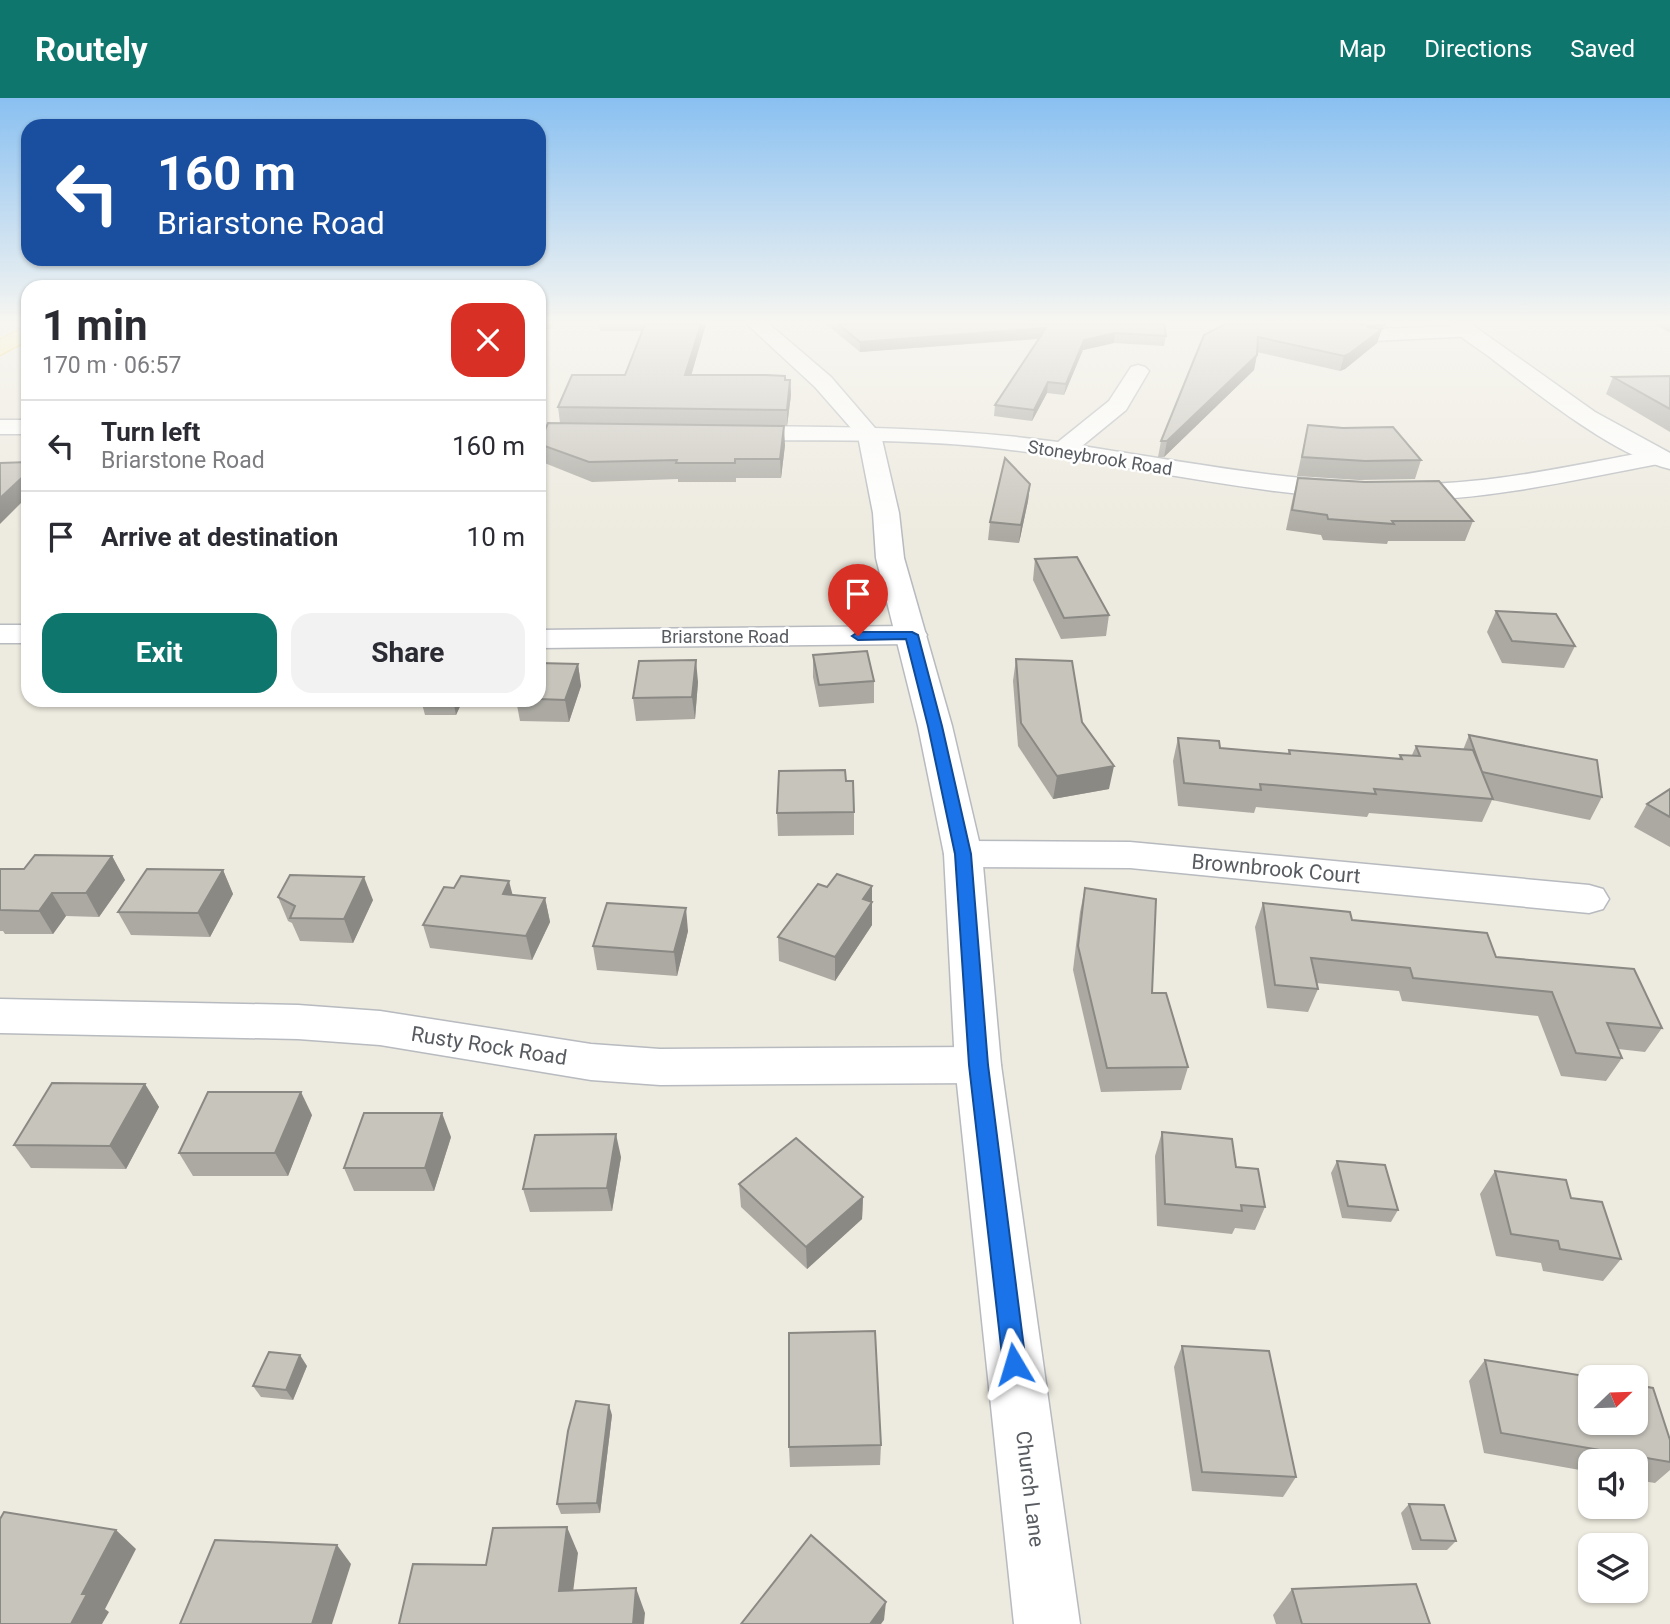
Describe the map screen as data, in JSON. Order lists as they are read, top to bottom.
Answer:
{
  "streets": {
    "street": [
      "Stoneybrook Road",
      "Briarstone Road",
      "Brownbrook Court",
      "Rusty Rock Road",
      "Church Lane"
    ]
  },
  "crossings": [
    ["Stoneybrook Road", "Church Lane"],
    ["Briarstone Road", "Church Lane"],
    ["Brownbrook Court", "Church Lane"],
    ["Rusty Rock Road", "Church Lane"]
  ],
  "north": "top right",
  "page": {
    "header": "Routely",
    "nav": ["Map", "Directions", "Saved"],
    "turn": ["160 m", "Briarstone Road"],
    "heading": ["1 min", "170 m · 06:57"],
    "list": [
      {
        "name": "Turn left",
        "note": "Briarstone Road",
        "value": "160 m"
      },
      {
        "name": "Arrive at destination",
        "value": "10 m"
      }
    ],
    "buttons": ["Exit", "Share"]
  }
}
